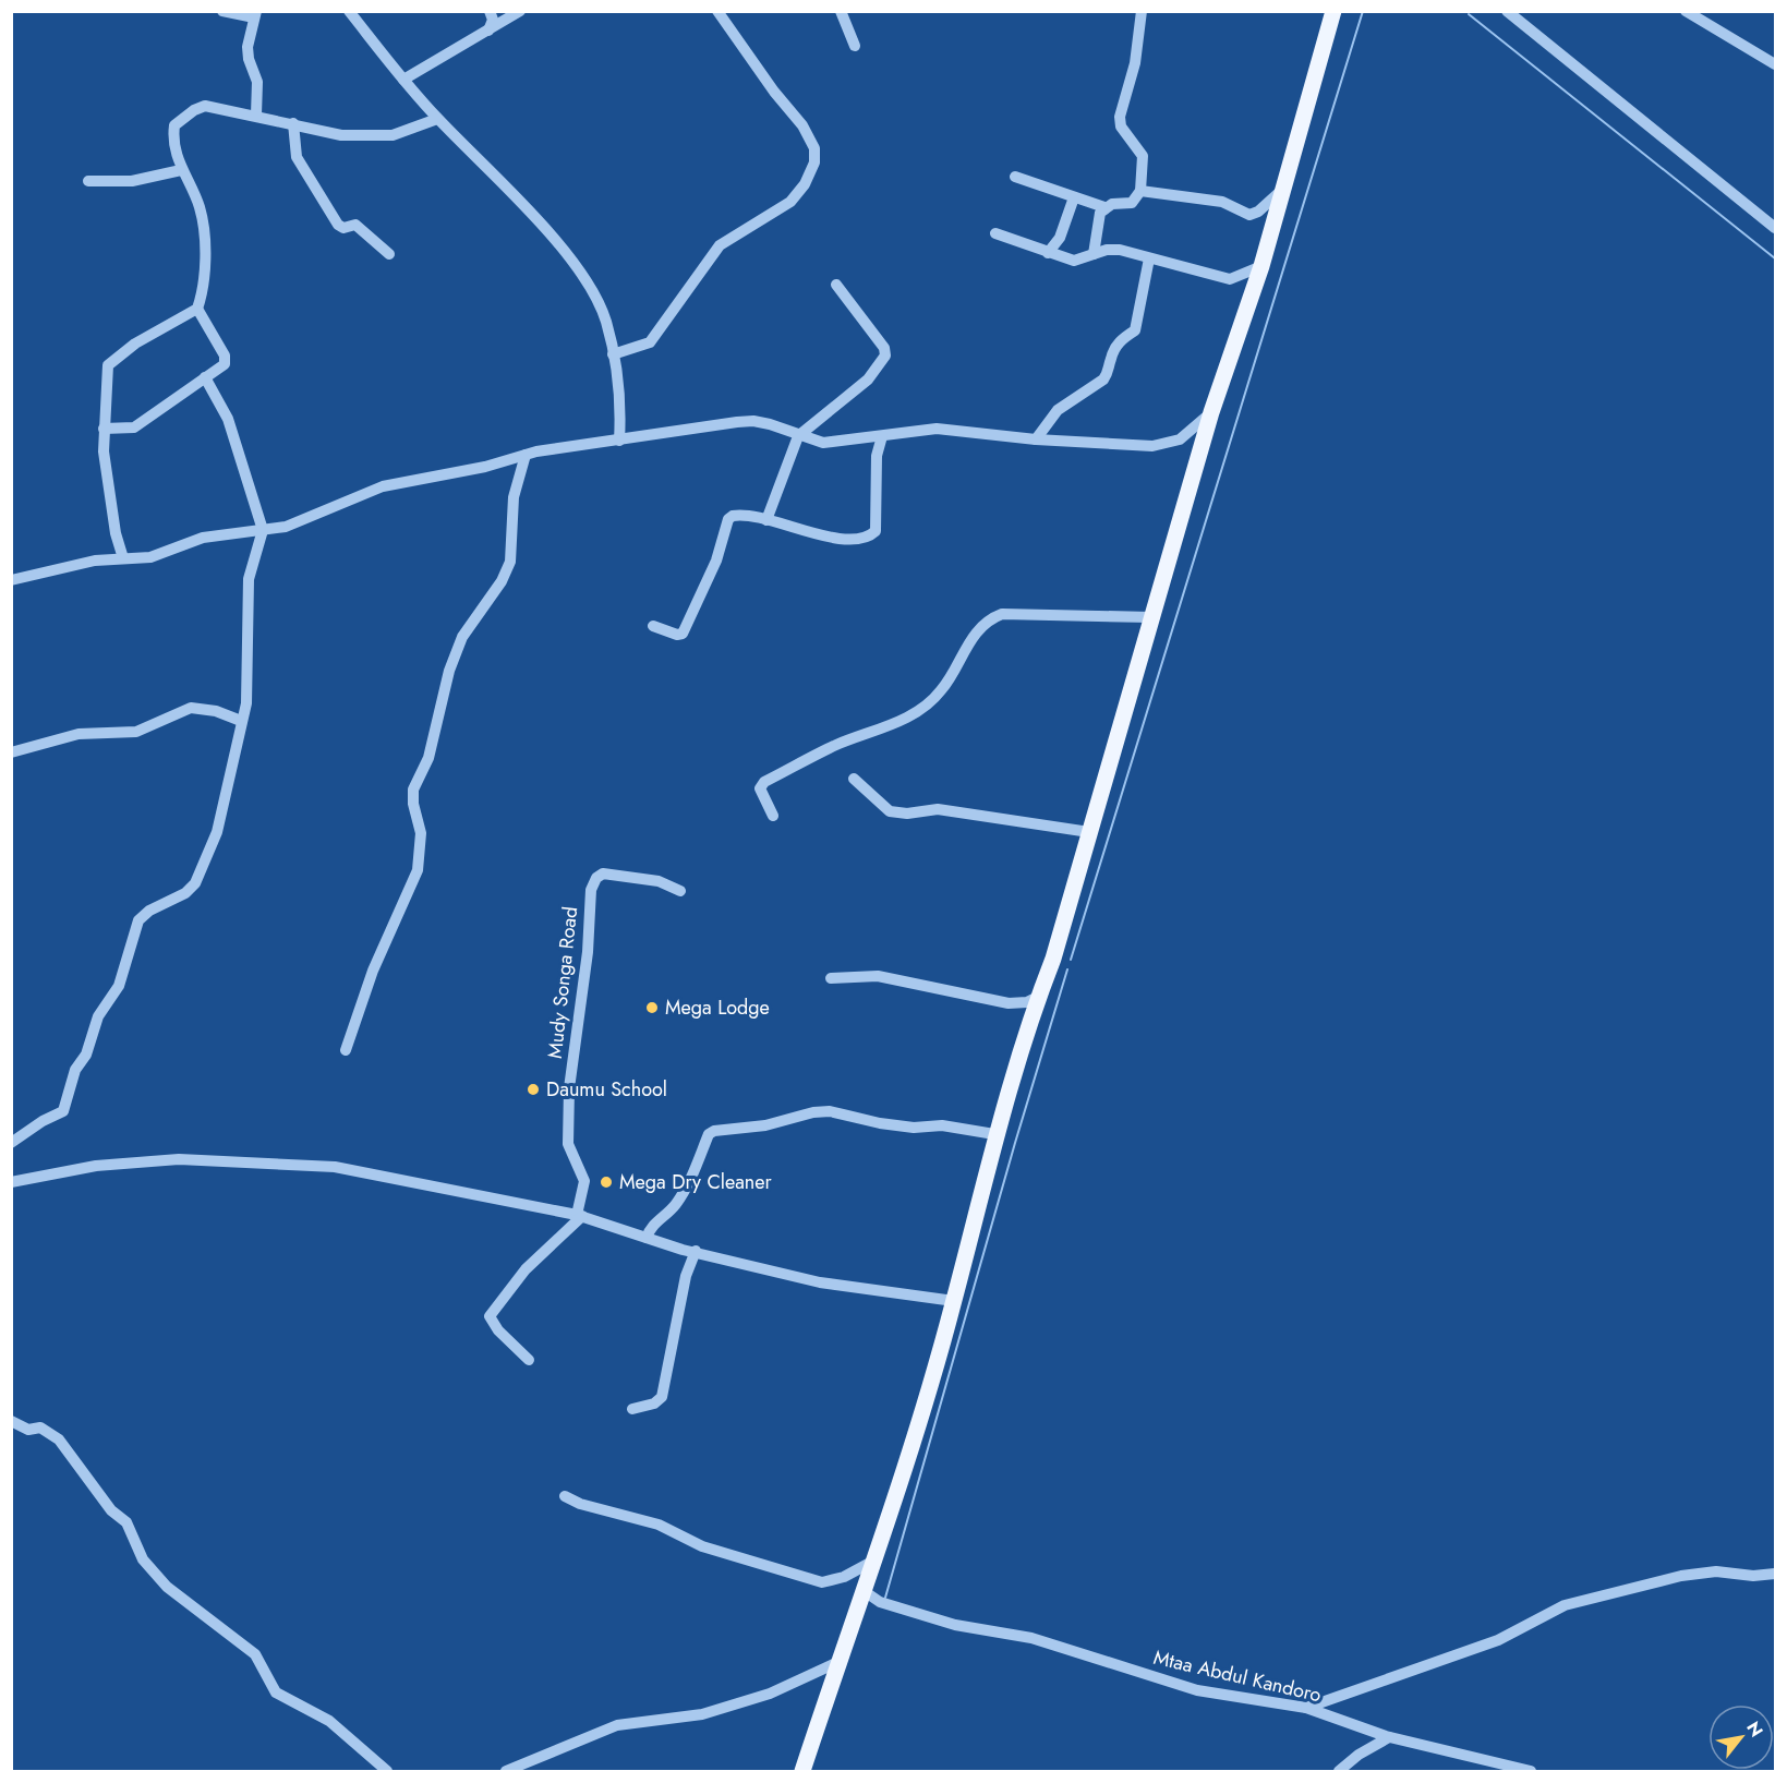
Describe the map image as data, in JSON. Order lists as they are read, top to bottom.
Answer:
{
  "streets": {
    "street": ["Mudy Songa Road", "Mtaa Abdul Kandoro"]
  },
  "places": ["Mega Lodge", "Daumu School", "Mega Dry Cleaner"],
  "north": "top right"
}
